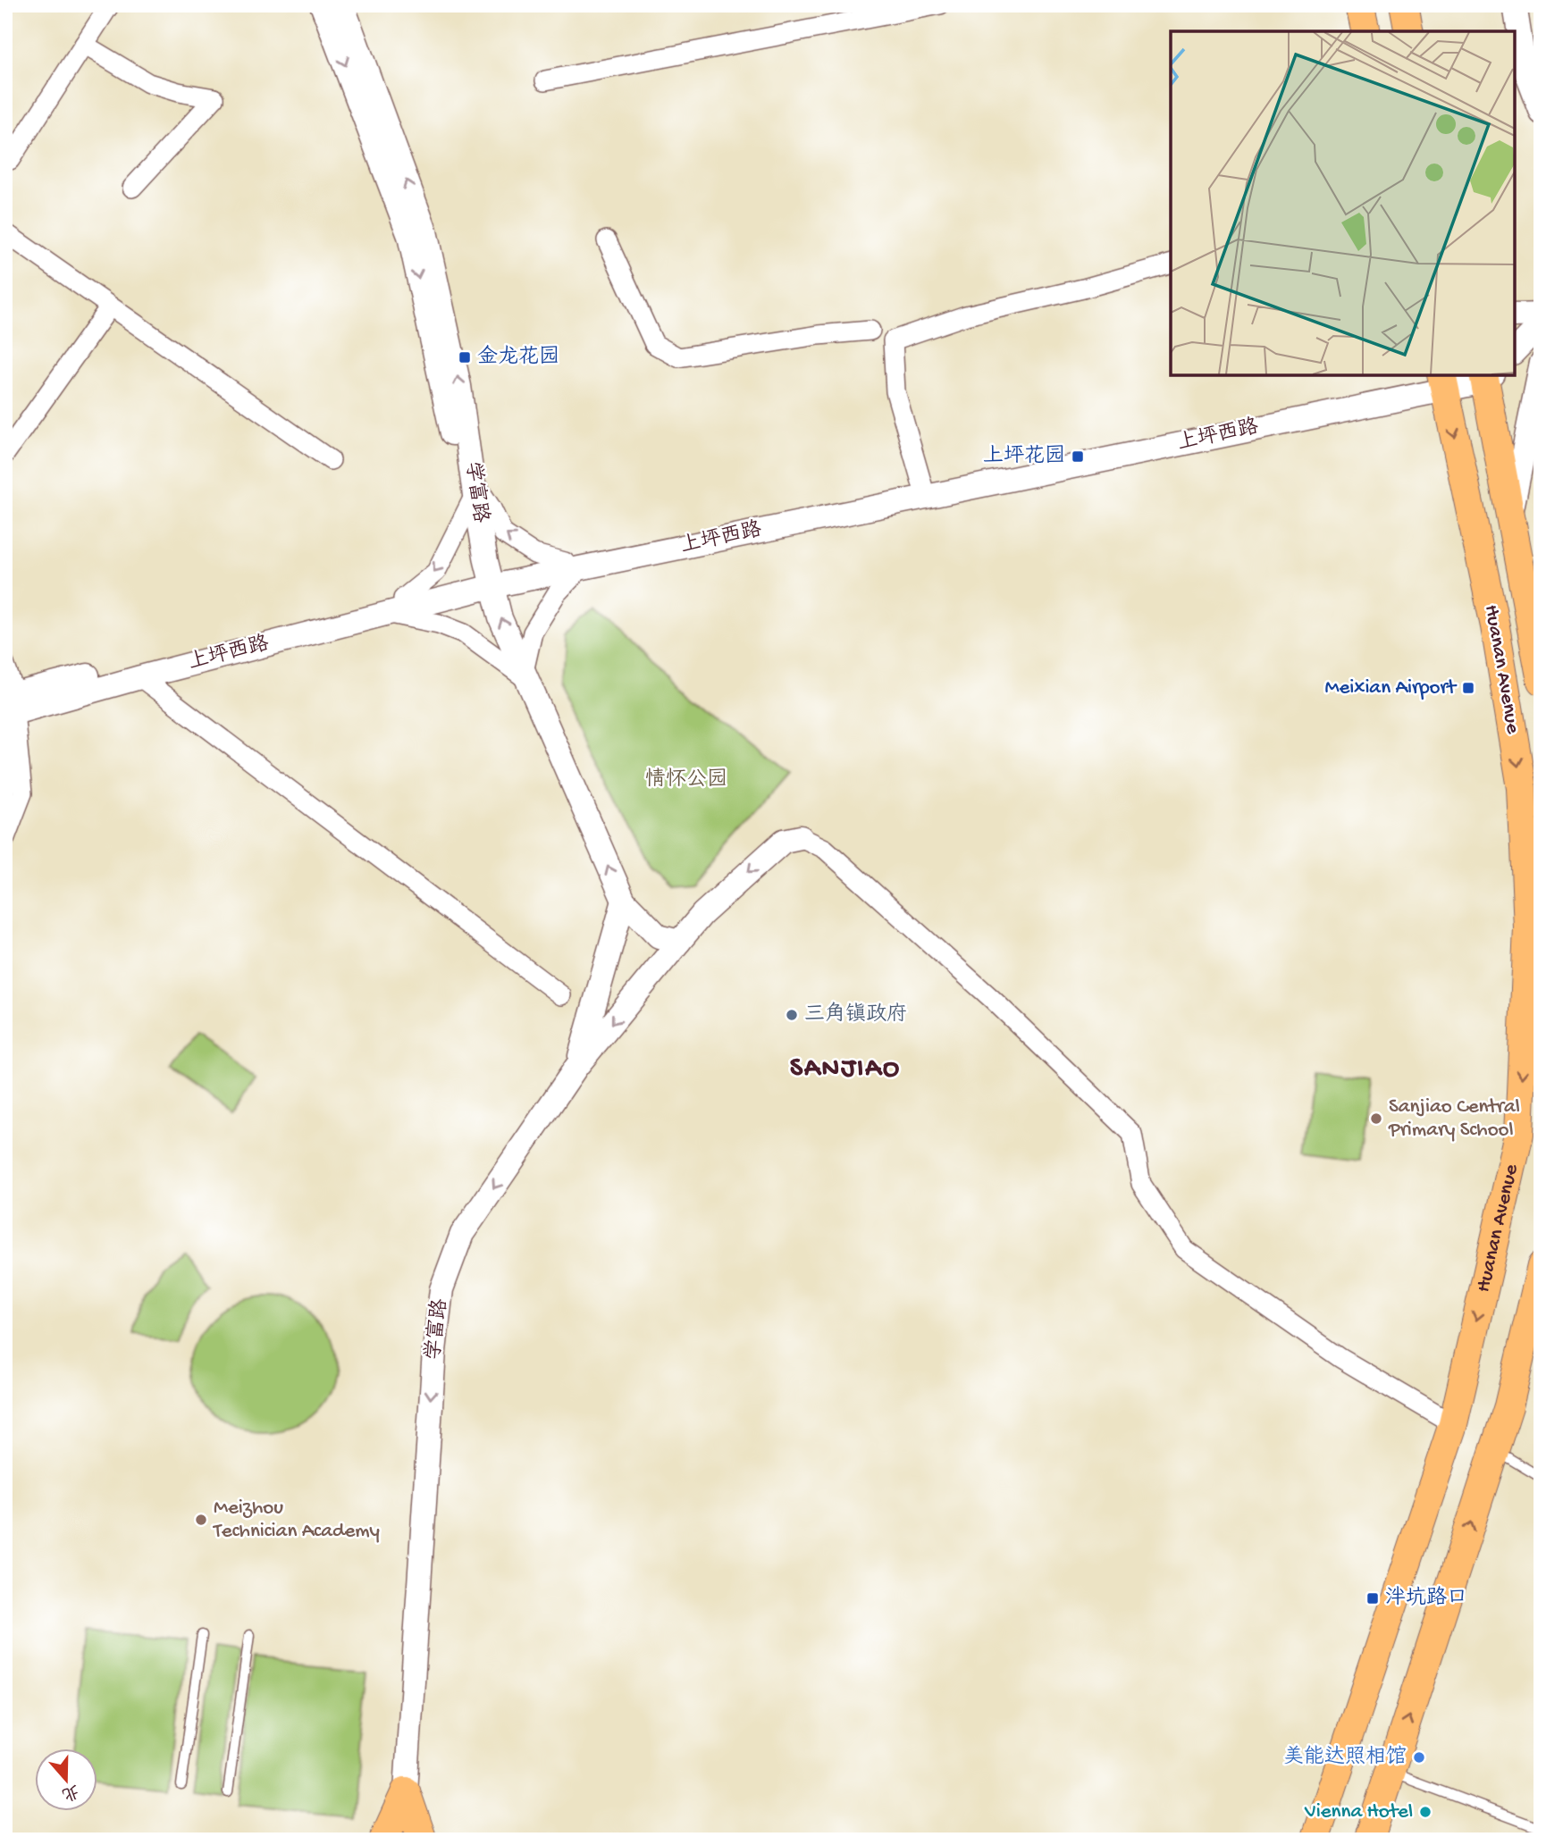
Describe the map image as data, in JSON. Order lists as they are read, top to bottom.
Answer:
{
  "streets": {
    "main road": ["Huanan Avenue"],
    "street": ["上坪西路", "学富路"]
  },
  "crossings": [
    ["上坪西路", "学富路"],
    ["上坪西路", "Huanan Avenue"]
  ],
  "districts": ["SANJIAO"],
  "parks": ["情怀公园"],
  "places": {
    "transit": [
      "金龙花园",
      "上坪花园",
      "Meixian Airport",
      "泮坑路口"
    ],
    "other": [
      "三角镇政府",
      "Sanjiao Central Primary School",
      "Meizhou Technician Academy",
      "美能达照相馆",
      "Vienna Hotel"
    ]
  },
  "north": "bottom"
}
